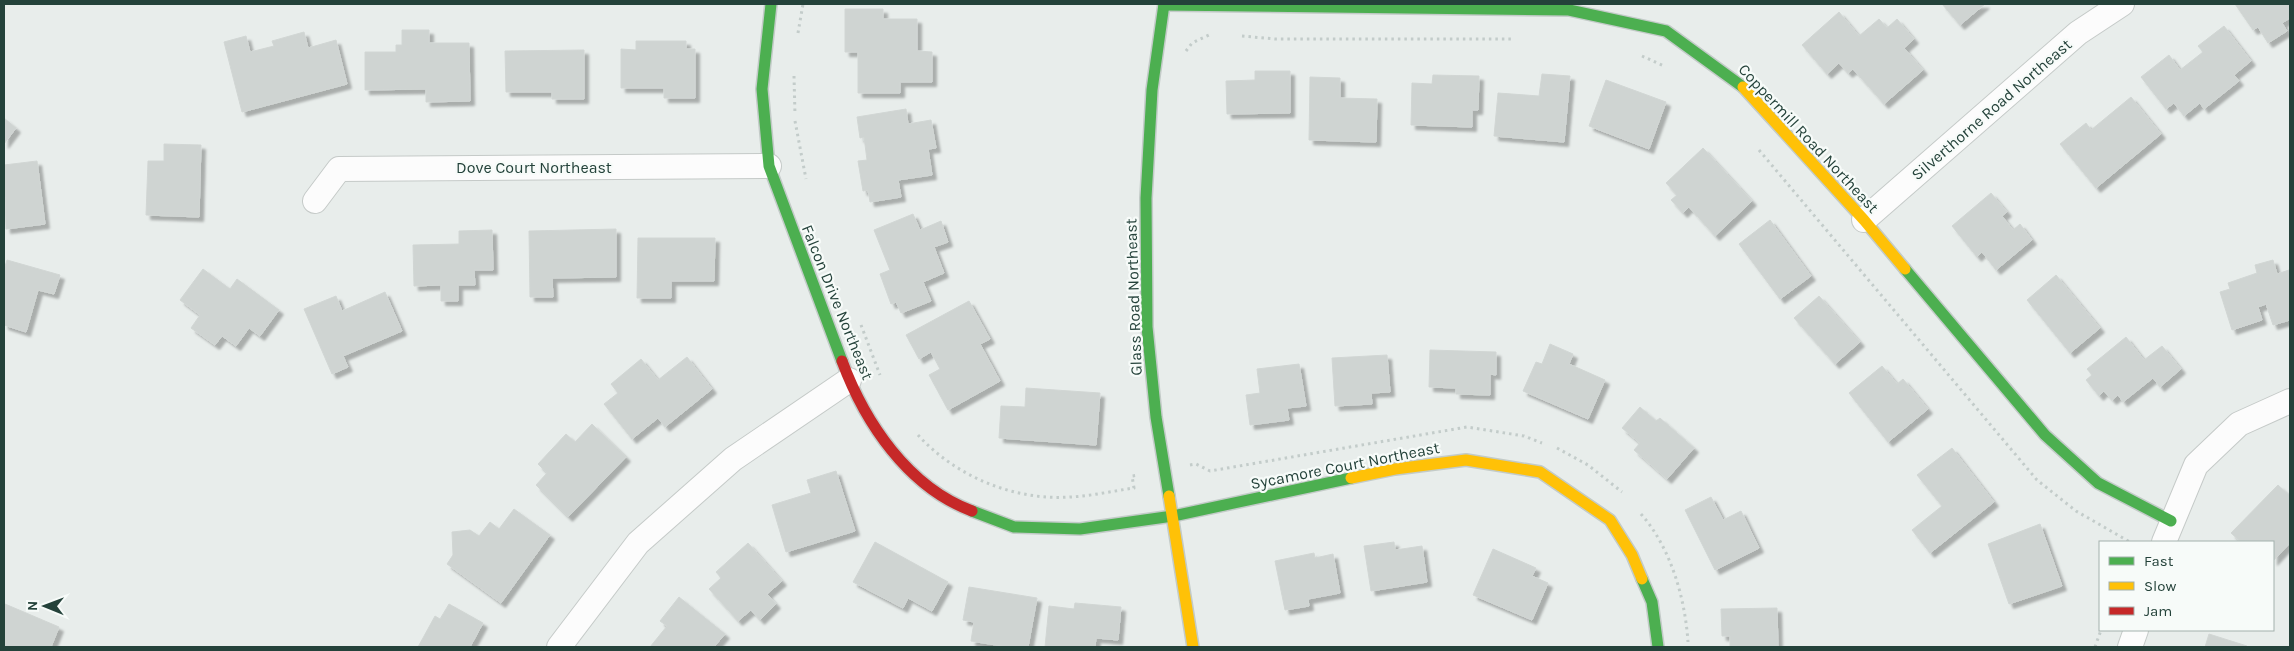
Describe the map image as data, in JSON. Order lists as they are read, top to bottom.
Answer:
{
  "streets": {
    "street": [
      "Silverthorne Road Northeast",
      "Coppermill Road Northeast",
      "Dove Court Northeast",
      "Glass Road Northeast",
      "Falcon Drive Northeast",
      "Sycamore Court Northeast"
    ]
  },
  "crossings": [
    ["Silverthorne Road Northeast", "Coppermill Road Northeast"],
    ["Coppermill Road Northeast", "Glass Road Northeast"],
    ["Dove Court Northeast", "Falcon Drive Northeast"],
    ["Glass Road Northeast", "Falcon Drive Northeast"],
    ["Glass Road Northeast", "Sycamore Court Northeast"],
    ["Falcon Drive Northeast", "Sycamore Court Northeast"]
  ],
  "legend": ["Fast", "Slow", "Jam"],
  "north": "left"
}
